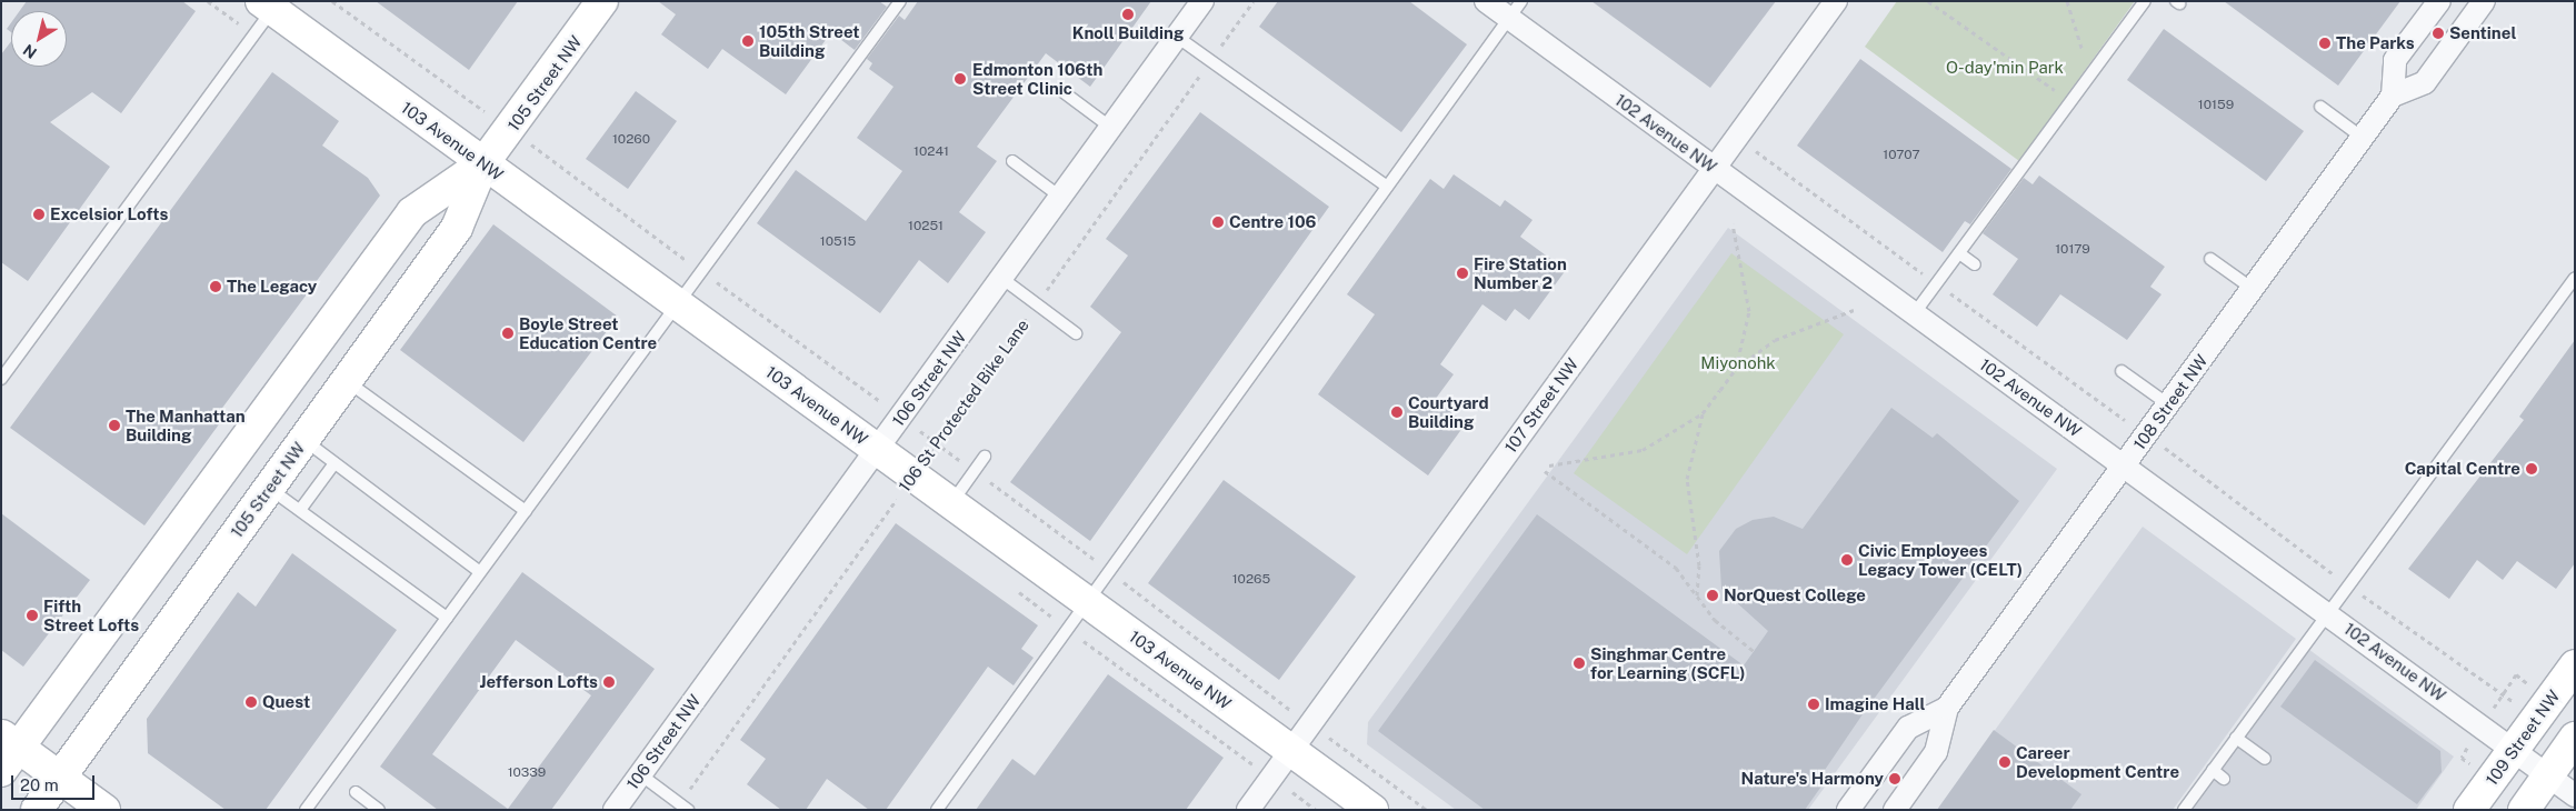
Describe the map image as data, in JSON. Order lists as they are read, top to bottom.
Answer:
{
  "streets": {
    "street": [
      "105 Street NW",
      "102 Avenue NW",
      "103 Avenue NW",
      "106 Street NW",
      "108 Street NW",
      "107 Street NW",
      "109 Street NW"
    ],
    "path": ["106 St Protected Bike Lane"]
  },
  "crossings": [
    ["105 Street NW", "103 Avenue NW"],
    ["102 Avenue NW", "108 Street NW"],
    ["102 Avenue NW", "107 Street NW"],
    ["102 Avenue NW", "109 Street NW"],
    ["103 Avenue NW", "106 Street NW"],
    ["103 Avenue NW", "106 St Protected Bike Lane"],
    ["103 Avenue NW", "107 Street NW"]
  ],
  "parks": ["O-day'min Park", "Miyonohk"],
  "places": [
    "Knoll Building",
    "Sentinel",
    "105th Street Building",
    "The Parks",
    "Edmonton 106th Street Clinic",
    "Excelsior Lofts",
    "Centre 106",
    "Fire Station Number 2",
    "The Legacy",
    "Boyle Street Education Centre",
    "Courtyard Building",
    "The Manhattan Building",
    "Capital Centre",
    "Civic Employees Legacy Tower (CELT)",
    "NorQuest College",
    "Fifth Street Lofts",
    "Singhmar Centre for Learning (SCFL)",
    "Jefferson Lofts",
    "Quest",
    "Imagine Hall",
    "Career Development Centre",
    "Nature's Harmony"
  ],
  "house_numbers": [
    "10159",
    "10260",
    "10241",
    "10707",
    "10251",
    "10515",
    "10179",
    "10265",
    "10339"
  ],
  "scale_bar": "20 m",
  "north": "bottom left"
}
